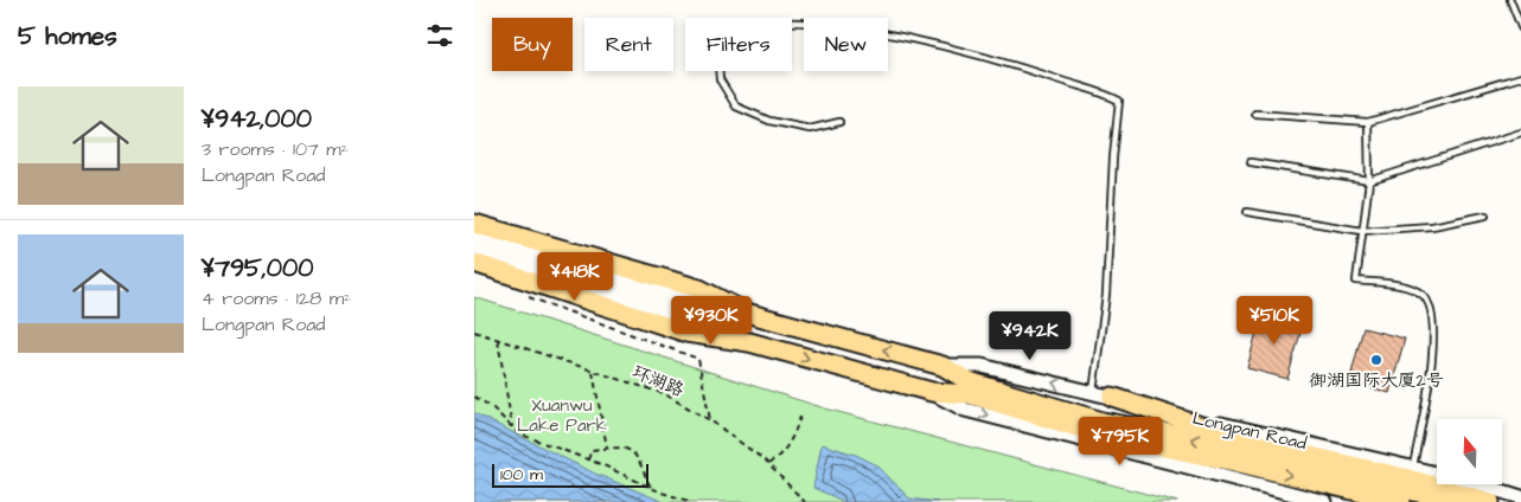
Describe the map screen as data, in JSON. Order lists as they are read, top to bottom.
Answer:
{
  "streets": {
    "main road": ["Longpan Road"],
    "path": ["环湖路"]
  },
  "parks": ["Xuanwu Lake Park"],
  "places": ["御湖国际大厦2号"],
  "scale_bar": "100 m",
  "north": "top",
  "page": {
    "heading": "5 homes",
    "chip": [
      "Buy",
      "Rent",
      "Filters",
      "New"
    ],
    "list": [
      {
        "name": "¥942,000",
        "note": "3 rooms · 107 m² · Longpan Road"
      },
      {
        "name": "¥795,000",
        "note": "4 rooms · 128 m² · Longpan Road"
      }
    ],
    "price": [
      "¥418K",
      "¥930K",
      "¥510K",
      "¥942K",
      "¥795K"
    ],
    "scale": "100 m"
  }
}
